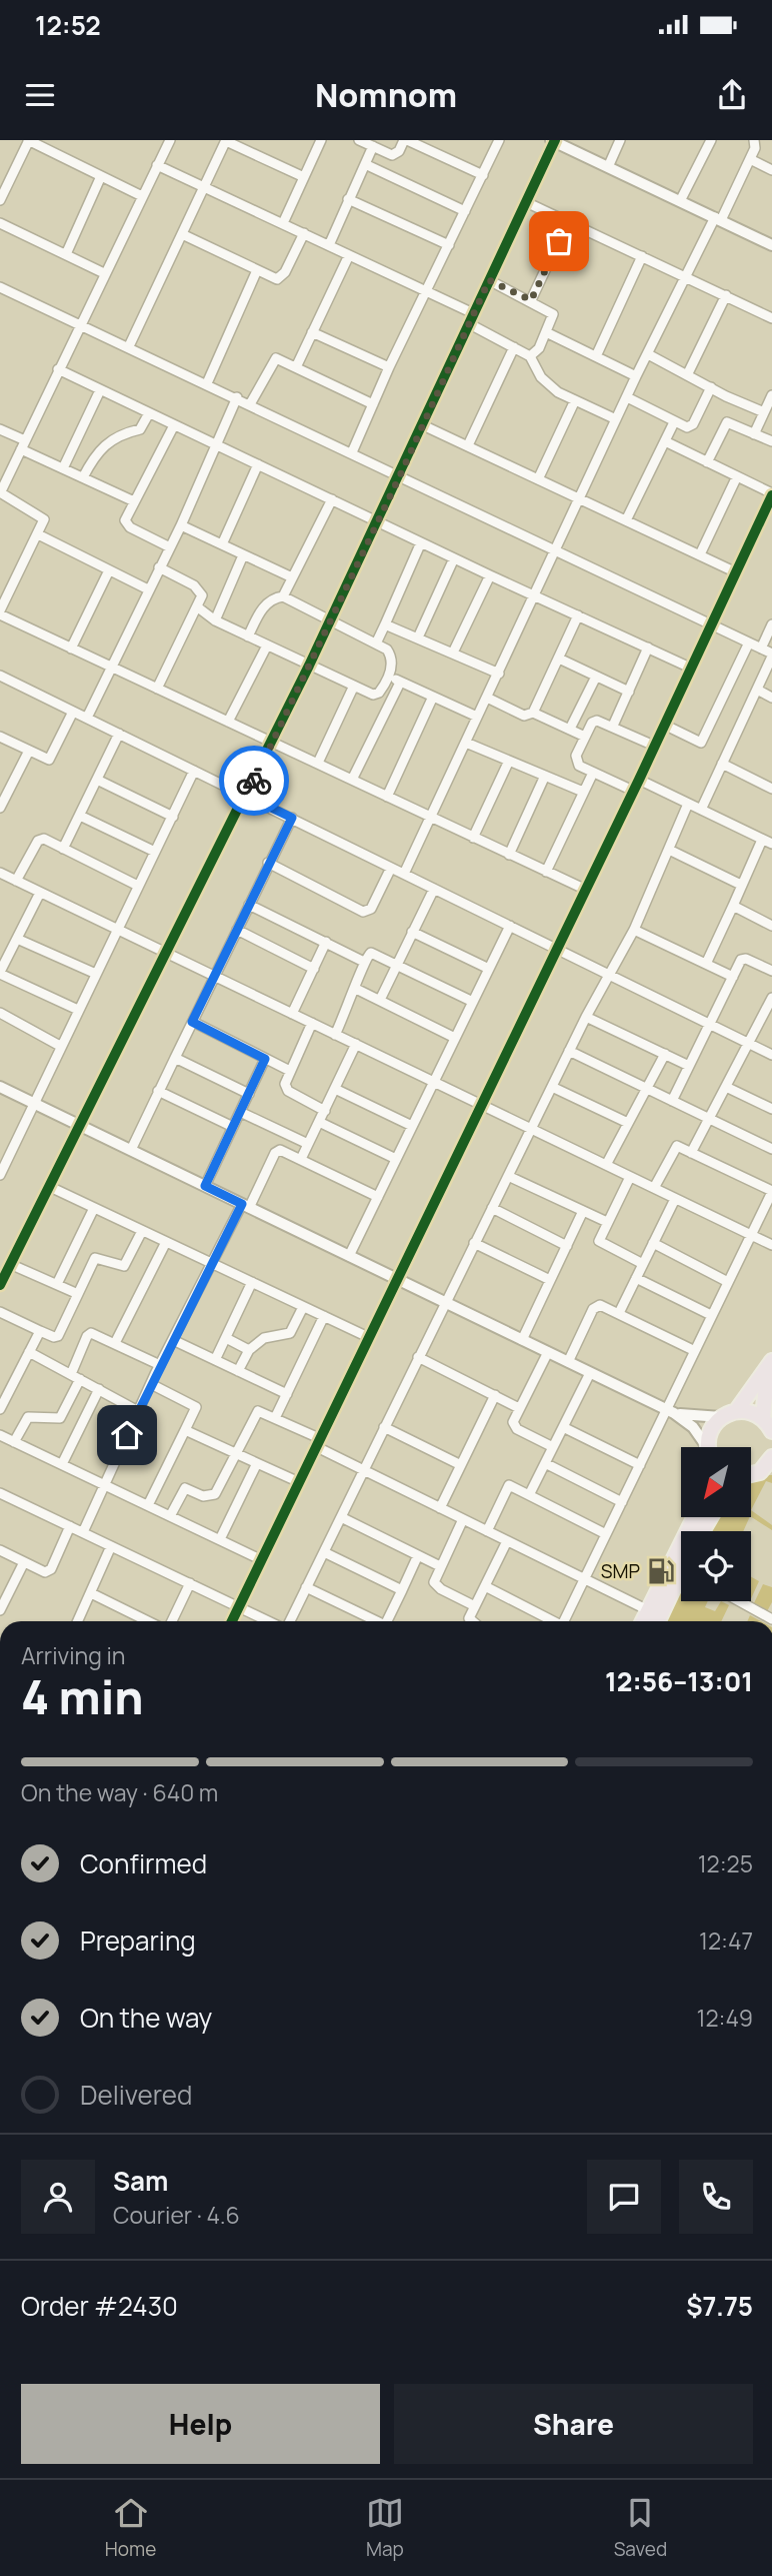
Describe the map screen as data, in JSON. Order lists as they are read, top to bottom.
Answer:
{
  "places": {
    "fuel station": ["SMP"]
  },
  "north": "bottom left",
  "page": {
    "status": "12:52",
    "header": "Nomnom",
    "heading": ["4 min", "Arriving in", "12:56–13:01"],
    "panel": [
      "Sam",
      "Courier · 4.6",
      "Order #2430",
      "$7.75"
    ],
    "bar": "On the way · 640 m",
    "list": [
      ["Confirmed", "12:25"],
      ["Preparing", "12:47"],
      ["On the way", "12:49"],
      "Delivered"
    ],
    "buttons": ["Help", "Share"],
    "tabs": ["Home", "Map", "Saved"]
  }
}
